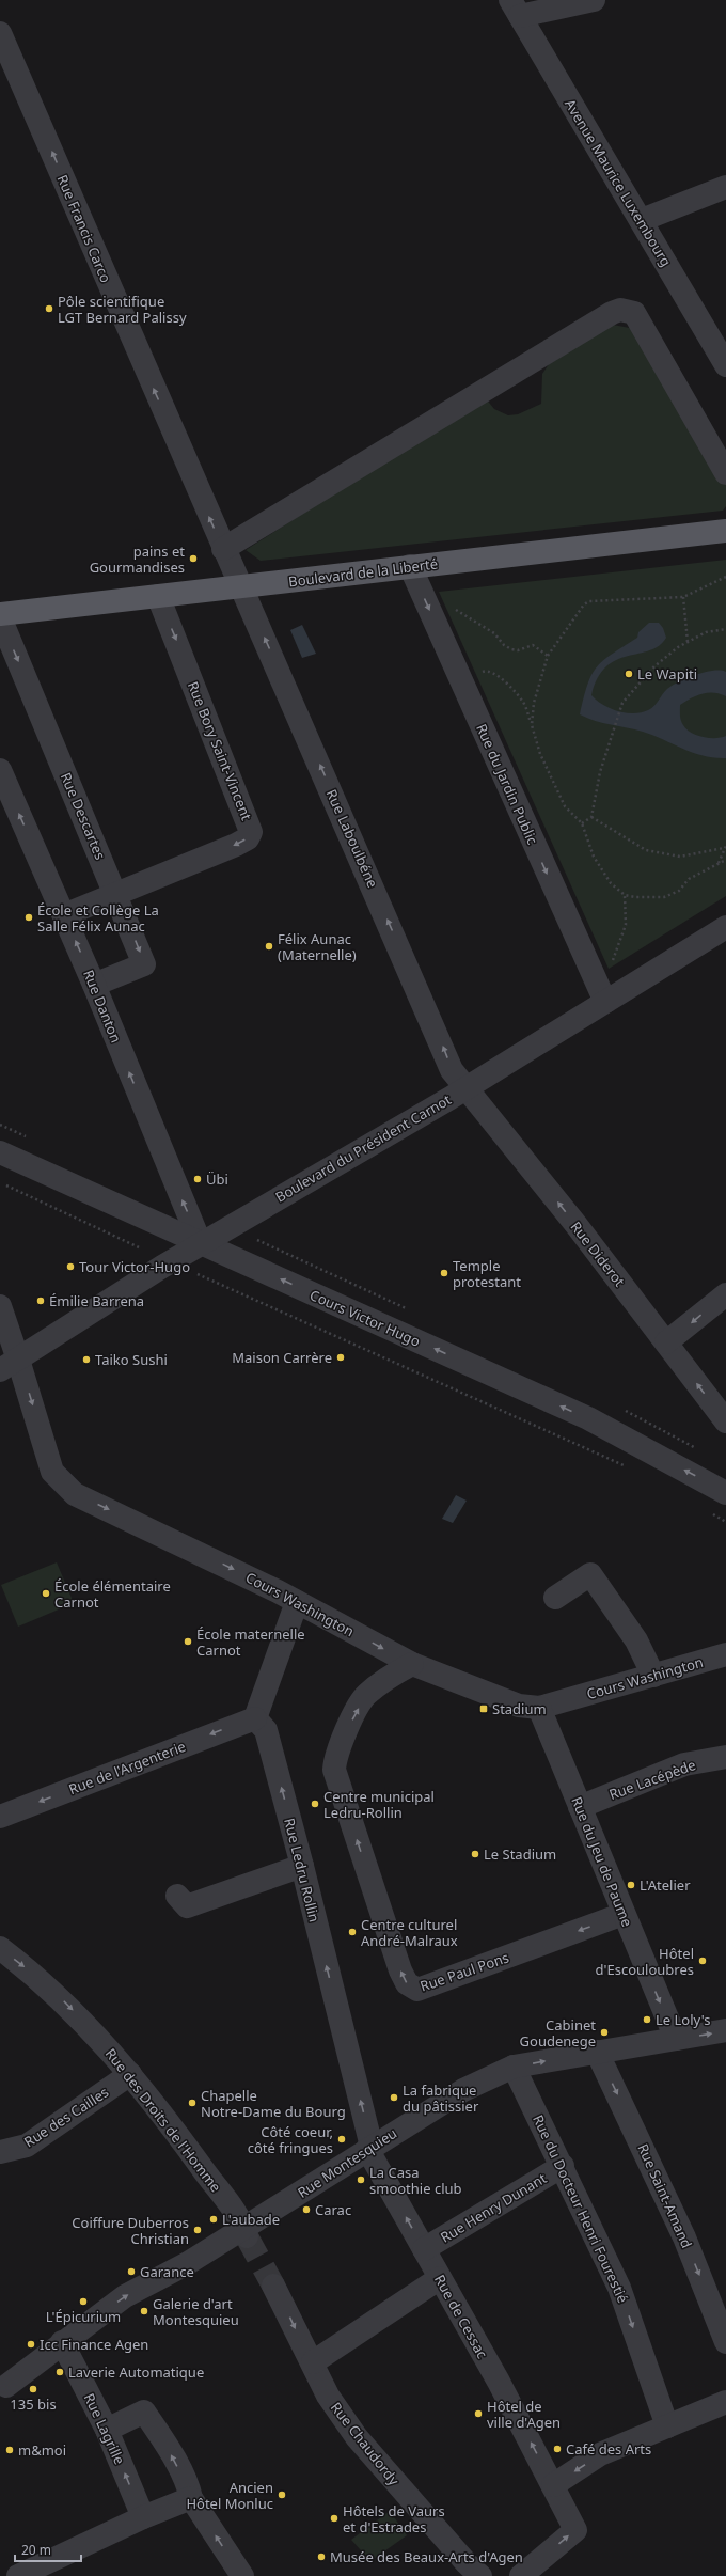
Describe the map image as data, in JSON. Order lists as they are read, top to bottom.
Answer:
{
  "streets": {
    "main road": ["Boulevard de la Liberté"],
    "street": [
      "Avenue Maurice Luxembourg",
      "Rue Francis Carco",
      "Rue Bory Saint-Vincent",
      "Rue du Jardin Public",
      "Rue Descartes",
      "Rue Laboulbéne",
      "Rue Danton",
      "Boulevard du Président Carnot",
      "Rue Diderot",
      "Cours Victor Hugo",
      "Cours Washington",
      "Rue de l'Argenterie",
      "Rue Lacépède",
      "Rue du Jeu de Paume",
      "Rue Ledru Rollin",
      "Rue Paul Pons",
      "Rue des Cailles",
      "Rue des Droits de l'Homme",
      "Rue Montesquieu",
      "Rue Saint-Amand",
      "Rue Henry Dunant",
      "Rue du Docteur Henri Fourestié",
      "Rue de Cessac",
      "Rue Lagrille",
      "Rue Chaudordy"
    ]
  },
  "crossings": [
    ["Rue Francis Carco", "Boulevard de la Liberté"],
    ["Rue Francis Carco", "Rue Laboulbéne"],
    ["Boulevard de la Liberté", "Rue Bory Saint-Vincent"],
    ["Boulevard de la Liberté", "Rue du Jardin Public"],
    ["Boulevard de la Liberté", "Rue Descartes"],
    ["Boulevard de la Liberté", "Rue Laboulbéne"],
    ["Rue Bory Saint-Vincent", "Rue Descartes"],
    ["Rue Bory Saint-Vincent", "Rue Danton"],
    ["Rue du Jardin Public", "Boulevard du Président Carnot"],
    ["Rue Descartes", "Rue Danton"],
    ["Rue Laboulbéne", "Boulevard du Président Carnot"],
    ["Rue Laboulbéne", "Rue Diderot"],
    ["Rue Danton", "Boulevard du Président Carnot"],
    ["Rue Danton", "Cours Victor Hugo"],
    ["Boulevard du Président Carnot", "Rue Diderot"],
    ["Boulevard du Président Carnot", "Cours Victor Hugo"],
    ["Boulevard du Président Carnot", "Cours Washington"],
    ["Cours Washington", "Rue du Jeu de Paume"],
    ["Cours Washington", "Rue Paul Pons"],
    ["Rue de l'Argenterie", "Rue Ledru Rollin"],
    ["Rue Lacépède", "Rue du Jeu de Paume"],
    ["Rue du Jeu de Paume", "Rue Paul Pons"],
    ["Rue du Jeu de Paume", "Rue Montesquieu"],
    ["Rue Ledru Rollin", "Rue Montesquieu"],
    ["Rue Ledru Rollin", "Rue de Cessac"],
    ["Rue des Cailles", "Rue des Droits de l'Homme"],
    ["Rue des Droits de l'Homme", "Rue Montesquieu"],
    ["Rue Montesquieu", "Rue Saint-Amand"],
    ["Rue Montesquieu", "Rue du Docteur Henri Fourestié"],
    ["Rue Montesquieu", "Rue de Cessac"],
    ["Rue Montesquieu", "Rue Lagrille"],
    ["Rue Henry Dunant", "Rue du Docteur Henri Fourestié"],
    ["Rue Henry Dunant", "Rue de Cessac"]
  ],
  "one_way": [
    "Rue Francis Carco",
    "Rue du Jardin Public",
    "Rue Descartes",
    "Rue Laboulbéne",
    "Rue Danton",
    "Rue Diderot",
    "Cours Victor Hugo",
    "Cours Washington",
    "Rue du Jeu de Paume",
    "Rue Ledru Rollin",
    "Rue des Droits de l'Homme",
    "Rue Montesquieu",
    "Rue Saint-Amand",
    "Rue du Docteur Henri Fourestié",
    "Rue de Cessac",
    "Rue Lagrille"
  ],
  "places": {
    "other": [
      "Pôle scientifique LGT Bernard Palissy",
      "pains et Gourmandises",
      "Le Wapiti",
      "École et Collège La Salle Félix Aunac",
      "Félix Aunac (Maternelle)",
      "Übi",
      "Tour Victor-Hugo",
      "Temple protestant",
      "Émilie Barrena",
      "Maison Carrère",
      "Taiko Sushi",
      "École élémentaire Carnot",
      "École maternelle Carnot",
      "Centre municipal Ledru-Rollin",
      "Le Stadium",
      "L'Atelier",
      "Centre culturel André-Malraux",
      "Hôtel d'Escouloubres",
      "Le Loly's",
      "Cabinet Goudenege",
      "La fabrique du pâtissier",
      "Chapelle Notre-Dame du Bourg",
      "Côté coeur, côté fringues",
      "La Casa smoothie club",
      "Carac",
      "L'aubade",
      "Coiffure Duberros Christian",
      "Garance",
      "L'Épicurium",
      "Galerie d'art Montesquieu",
      "Icc Finance Agen",
      "Laverie Automatique",
      "135 bis",
      "Hôtel de ville d'Agen",
      "Café des Arts",
      "m&moi",
      "Ancien Hôtel Monluc",
      "Hôtels de Vaurs et d'Estrades",
      "Musée des Beaux-Arts d'Agen"
    ],
    "transit": ["Stadium"]
  },
  "scale_bar": "20 m"
}
